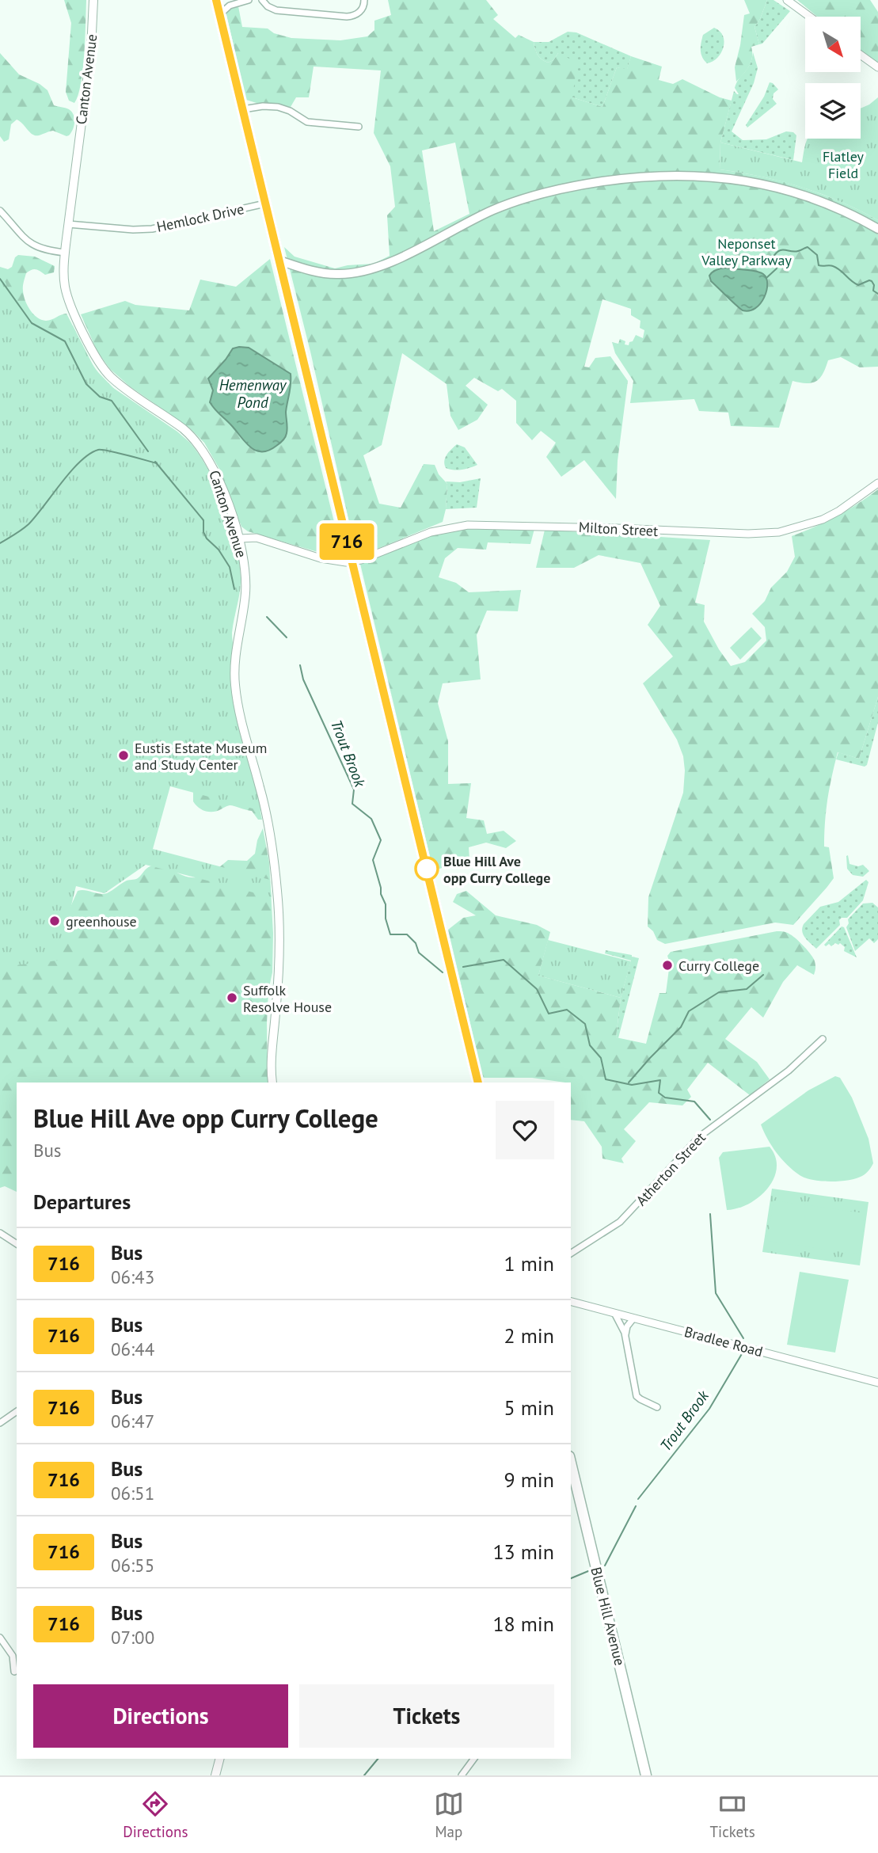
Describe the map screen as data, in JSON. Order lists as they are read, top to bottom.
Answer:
{
  "streets": {
    "highway": ["Blue Hill Avenue"],
    "main road": ["Canton Avenue"],
    "street": [
      "Hemlock Drive",
      "Milton Street",
      "Atherton Street",
      "Bradlee Road"
    ]
  },
  "crossings": [
    ["Canton Avenue", "Hemlock Drive"]
  ],
  "water": ["Hemenway Pond", "Trout Brook"],
  "parks": ["Flatley Field", "Neponset Valley Parkway"],
  "places": [
    "Eustis Estate Museum and Study Center",
    "Blue Hill Ave opp Curry College",
    "greenhouse",
    "Curry College",
    "Suffolk Resolve House"
  ],
  "lines": ["bus line 716"],
  "north": "bottom right",
  "page": {
    "on_map": "716",
    "heading": [
      ["Blue Hill Ave opp Curry College", "Bus"],
      "Departures"
    ],
    "list": [
      {
        "mark": "716",
        "name": "Bus",
        "note": "06:43",
        "value": "1 min"
      },
      {
        "mark": "716",
        "name": "Bus",
        "note": "06:44",
        "value": "2 min"
      },
      {
        "mark": "716",
        "name": "Bus",
        "note": "06:47",
        "value": "5 min"
      },
      {
        "mark": "716",
        "name": "Bus",
        "note": "06:51",
        "value": "9 min"
      },
      {
        "mark": "716",
        "name": "Bus",
        "note": "06:55",
        "value": "13 min"
      },
      {
        "mark": "716",
        "name": "Bus",
        "note": "07:00",
        "value": "18 min"
      }
    ],
    "buttons": ["Directions", "Tickets"],
    "tabs": ["Directions", "Map", "Tickets"]
  }
}
